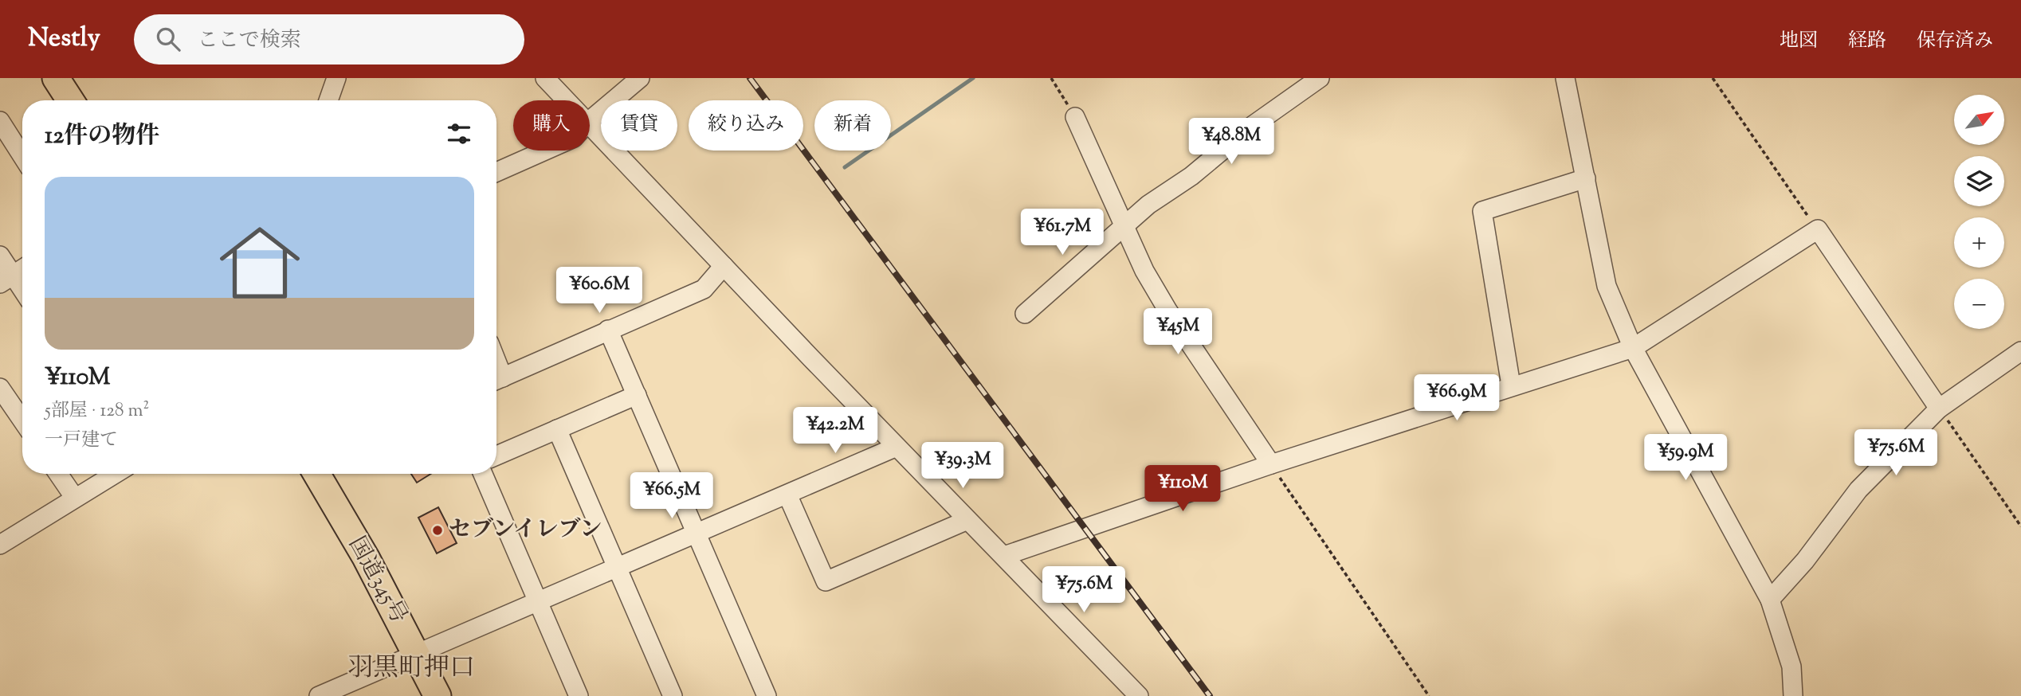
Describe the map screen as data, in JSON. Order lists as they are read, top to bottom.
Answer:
{
  "streets": {
    "highway": ["国道345号"]
  },
  "districts": ["羽黒町押口"],
  "places": ["セブンイレブン"],
  "north": "top right",
  "page": {
    "header": "Nestly",
    "search": "ここで検索",
    "nav": ["地図", "経路", "保存済み"],
    "map_buttons": ["+", "−"],
    "chip": [
      "購入",
      "賃貸",
      "絞り込み",
      "新着"
    ],
    "heading": "12件の物件",
    "price": [
      "¥48.8M",
      "¥61.7M",
      "¥60.6M",
      "¥45M",
      "¥66.9M",
      "¥42.2M",
      "¥75.6M",
      "¥59.9M",
      "¥39.3M",
      "¥110M",
      "¥66.5M",
      "¥75.6M"
    ],
    "list": [
      {
        "name": "¥110M",
        "note": "5部屋 · 128 m² · 一戸建て"
      }
    ]
  }
}
